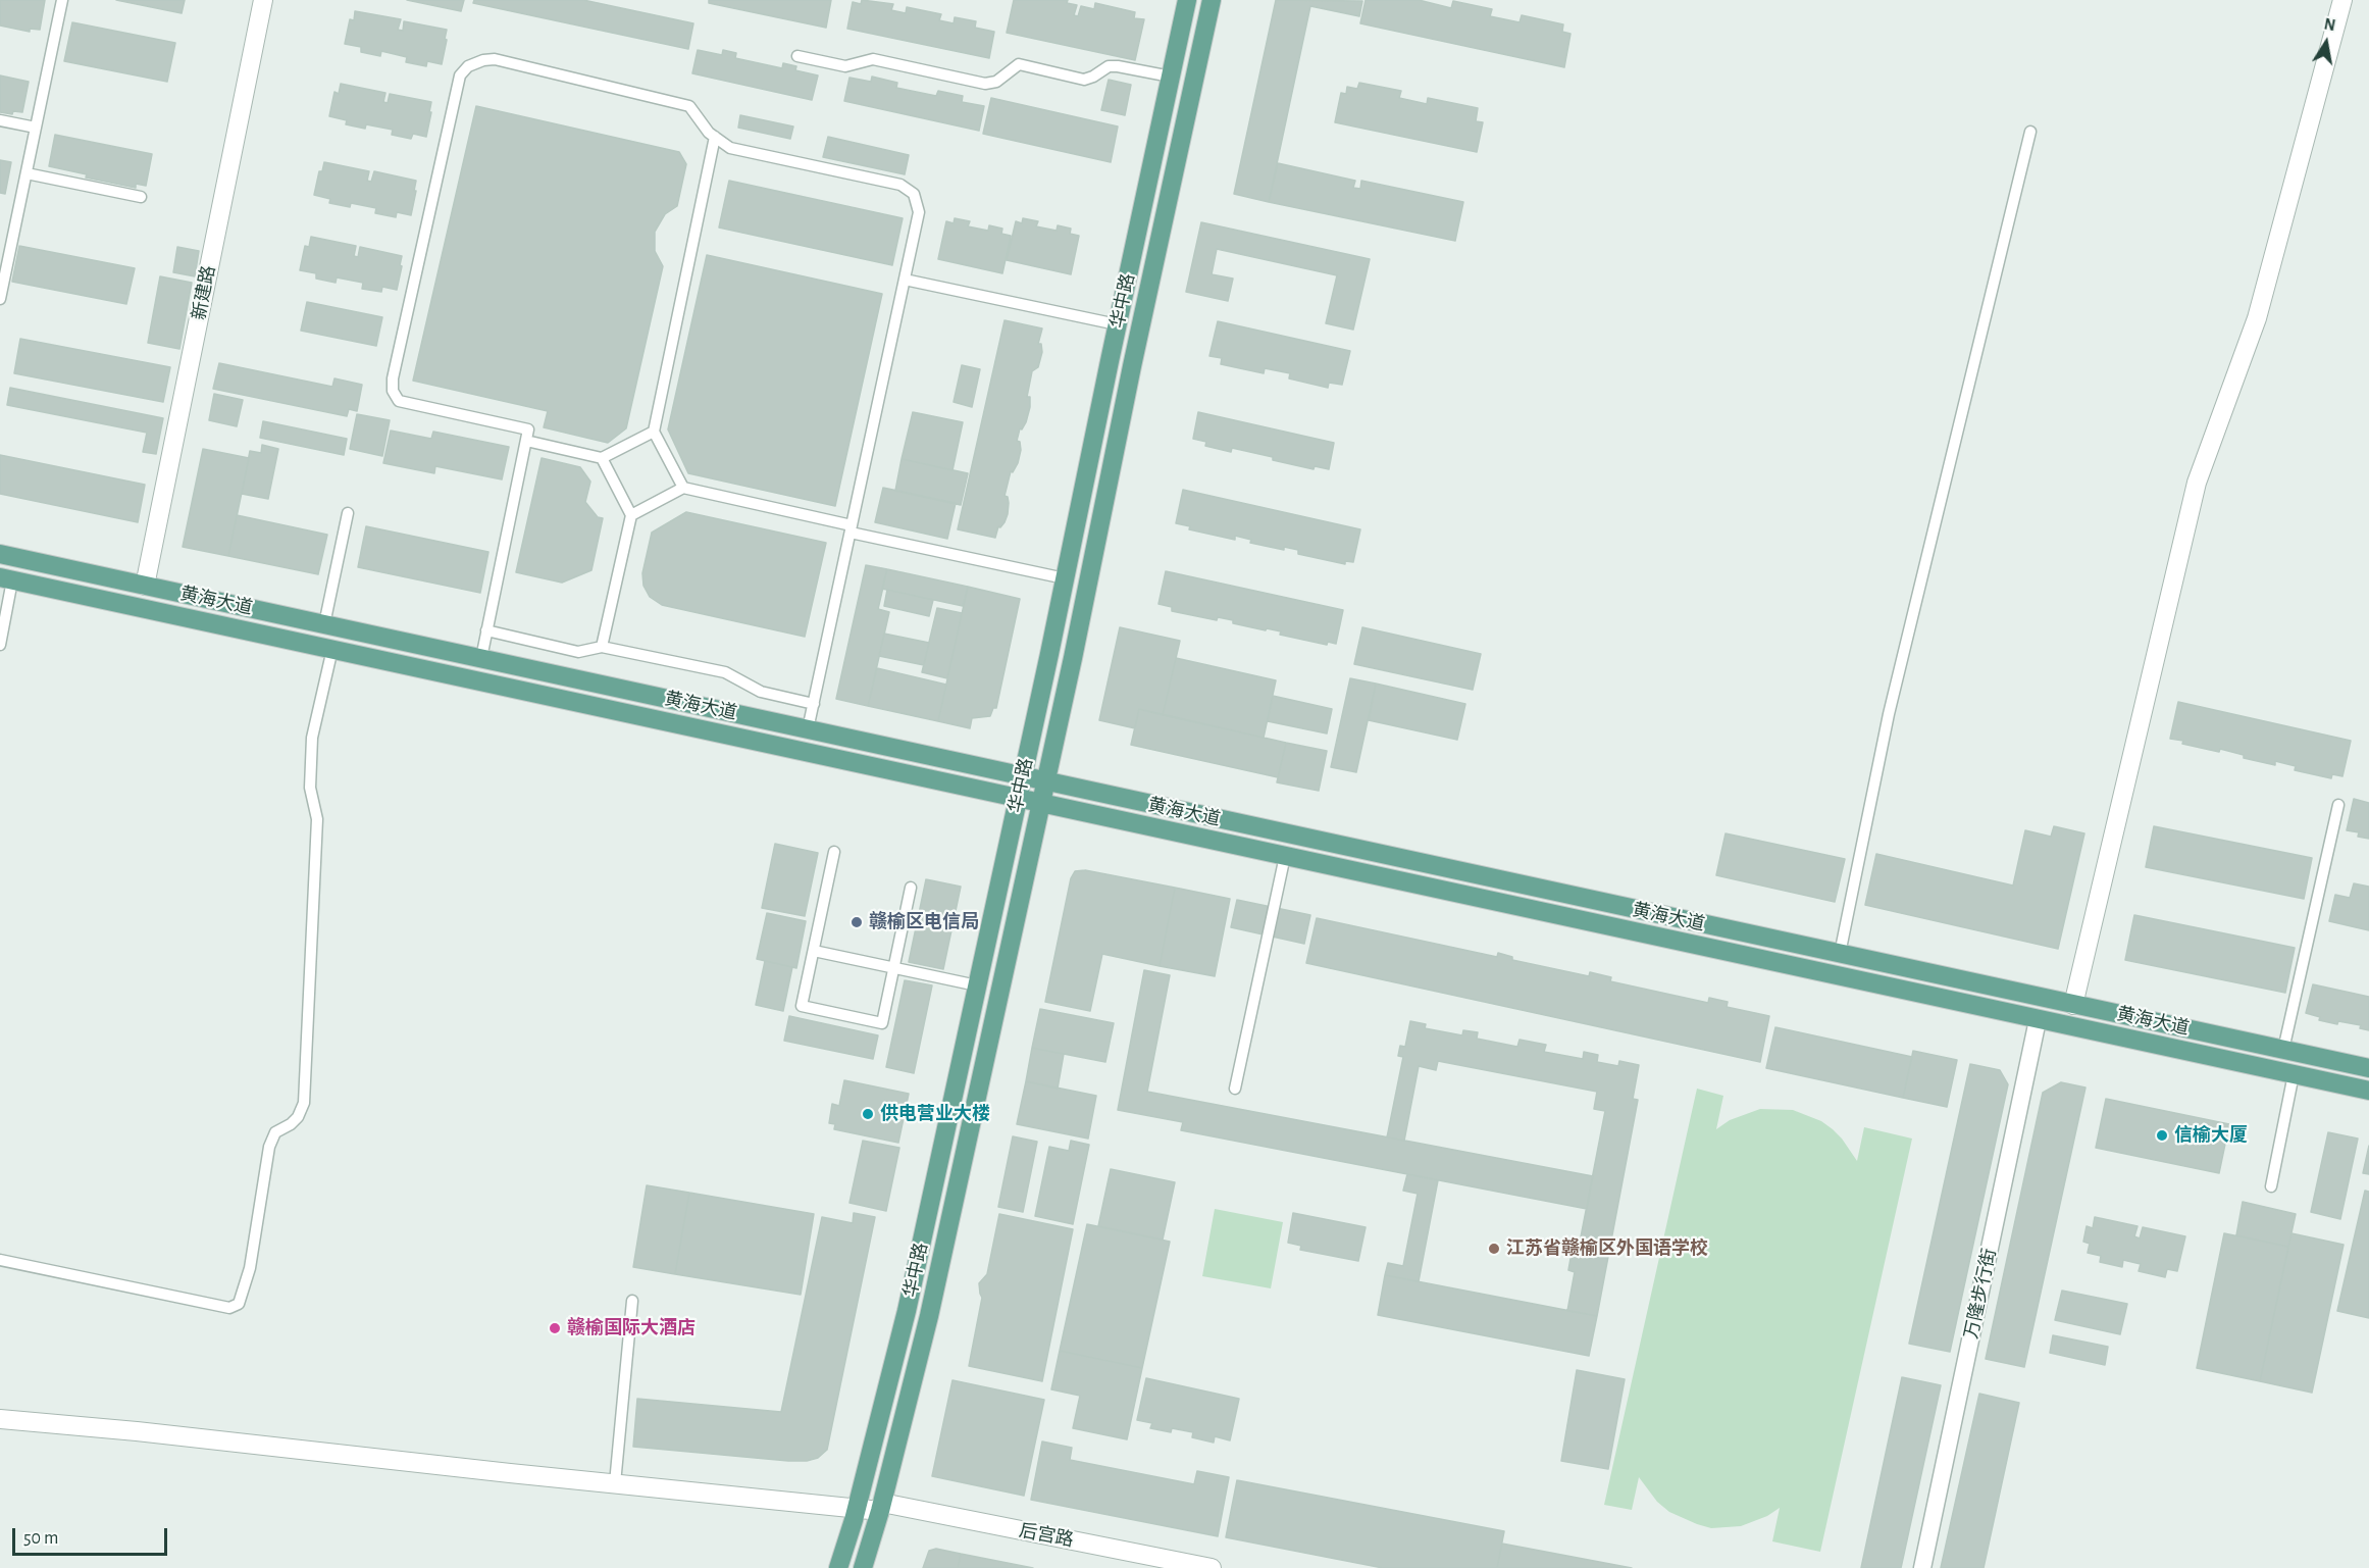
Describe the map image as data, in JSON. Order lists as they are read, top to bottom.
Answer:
{
  "streets": {
    "main road": ["华中路", "黄海大道"],
    "street": ["新建路", "万隆步行街", "后宫路"]
  },
  "crossings": [
    ["新建路", "黄海大道"],
    ["华中路", "黄海大道"],
    ["华中路", "后宫路"],
    ["黄海大道", "万隆步行街"]
  ],
  "places": [
    "赣榆区电信局",
    "供电营业大楼",
    "信榆大厦",
    "江苏省赣榆区外国语学校",
    "赣榆国际大酒店"
  ],
  "scale_bar": "50 m",
  "north": "top"
}
